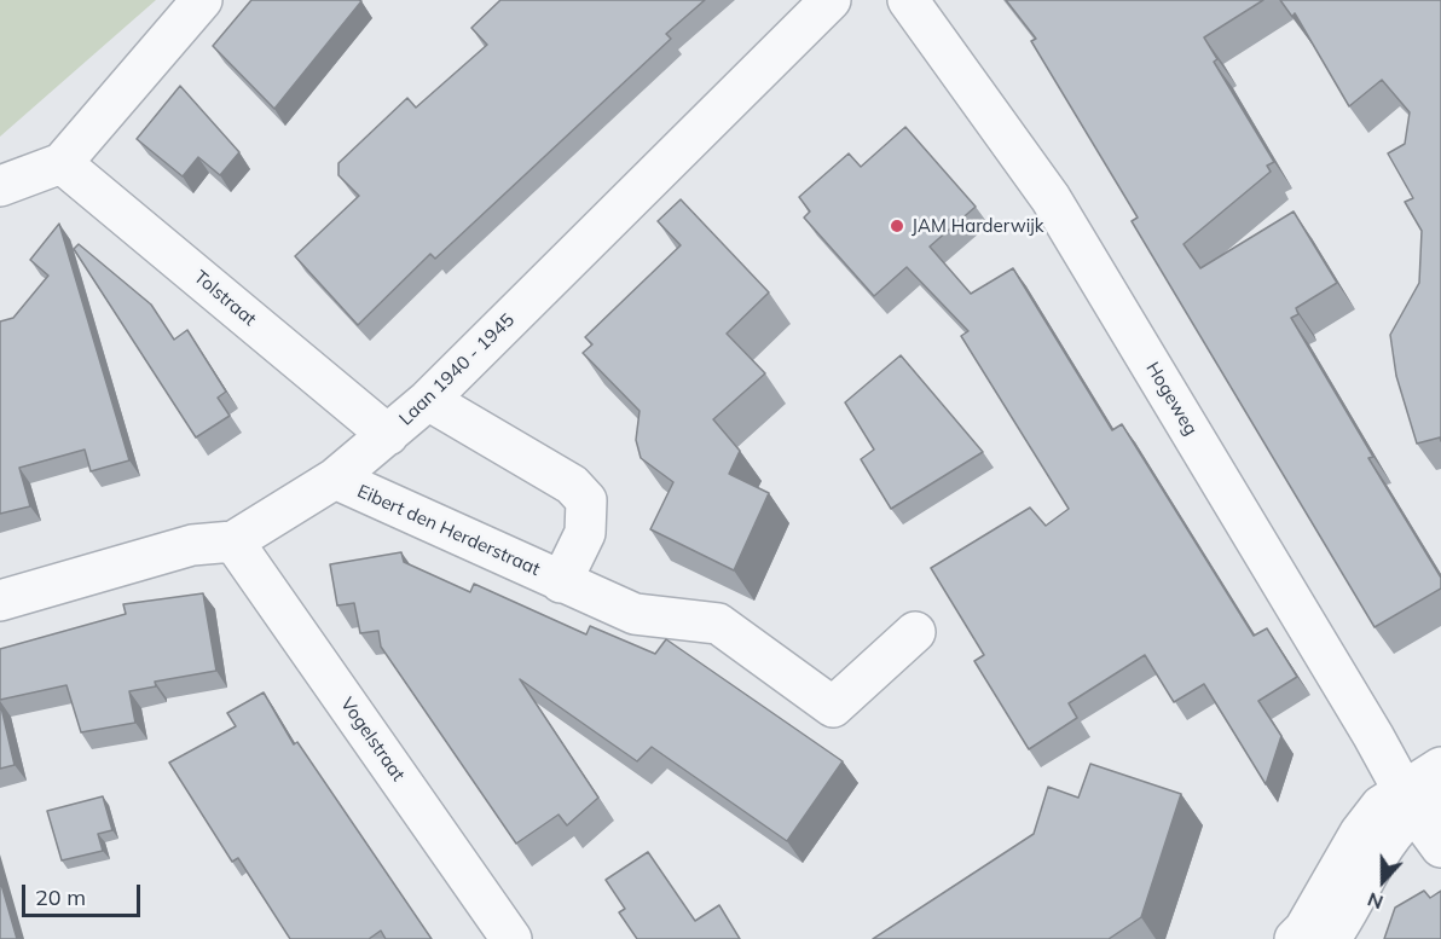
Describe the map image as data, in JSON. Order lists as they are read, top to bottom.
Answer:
{
  "streets": {
    "street": [
      "Tolstraat",
      "Laan 1940 - 1945",
      "Hogeweg",
      "Eibert den Herderstraat",
      "Vogelstraat"
    ]
  },
  "crossings": [
    ["Tolstraat", "Laan 1940 - 1945"],
    ["Laan 1940 - 1945", "Eibert den Herderstraat"],
    ["Laan 1940 - 1945", "Vogelstraat"]
  ],
  "places": ["JAM Harderwijk"],
  "scale_bar": "20 m",
  "north": "bottom"
}
